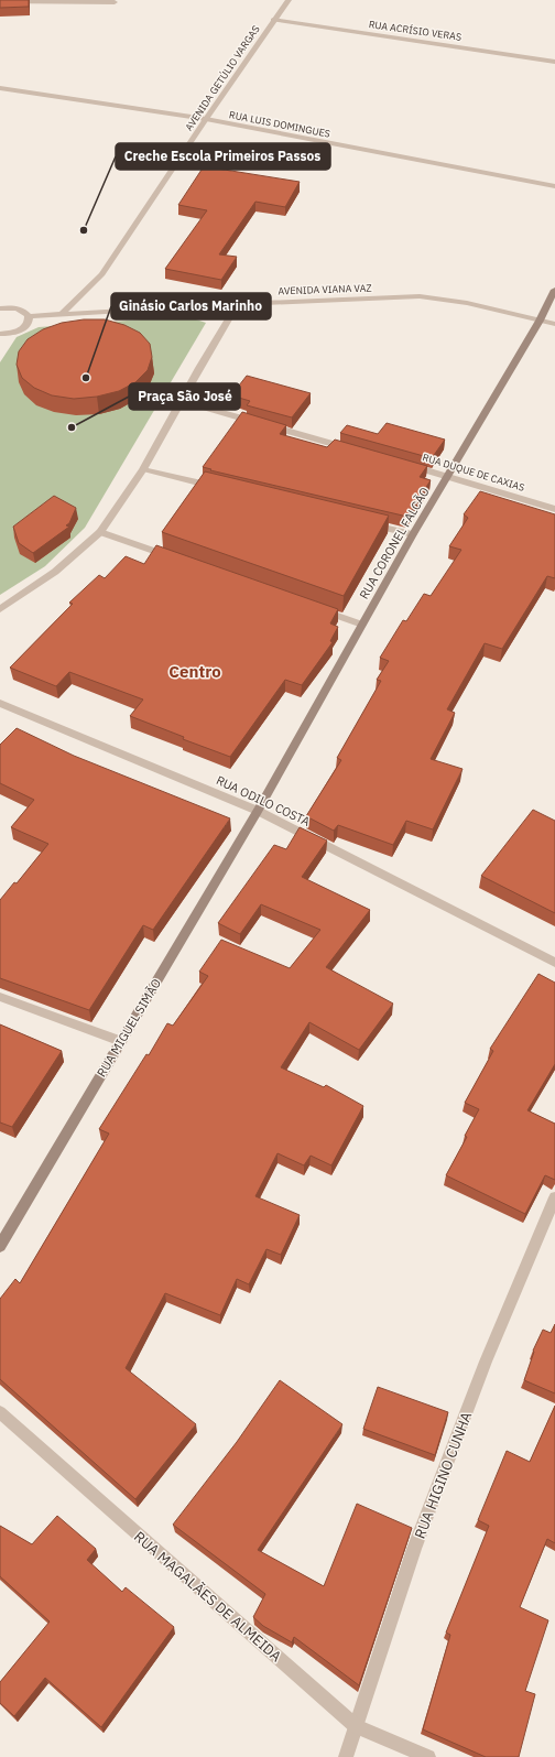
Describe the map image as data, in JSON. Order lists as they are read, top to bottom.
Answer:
{
  "streets": {
    "main road": ["RUA CORONEL FALCÃO", "RUA MIGUEL SIMÃO"],
    "street": [
      "RUA ACRÍSIO VERAS",
      "AVENIDA GETÚLIO VARGAS",
      "RUA LUIS DOMINGUES",
      "AVENIDA VIANA VAZ",
      "RUA DUQUE DE CAXIAS",
      "RUA ODILO COSTA",
      "RUA HIGINO CUNHA",
      "RUA MAGALÃES DE ALMEIDA"
    ]
  },
  "crossings": [
    ["RUA ACRÍSIO VERAS", "AVENIDA GETÚLIO VARGAS"],
    ["AVENIDA GETÚLIO VARGAS", "RUA LUIS DOMINGUES"],
    ["AVENIDA GETÚLIO VARGAS", "AVENIDA VIANA VAZ"],
    ["AVENIDA VIANA VAZ", "RUA CORONEL FALCÃO"],
    ["RUA DUQUE DE CAXIAS", "RUA CORONEL FALCÃO"],
    ["RUA CORONEL FALCÃO", "RUA ODILO COSTA"],
    ["RUA CORONEL FALCÃO", "RUA MIGUEL SIMÃO"],
    ["RUA ODILO COSTA", "RUA MIGUEL SIMÃO"],
    ["RUA HIGINO CUNHA", "RUA MAGALÃES DE ALMEIDA"]
  ],
  "districts": ["Centro"],
  "places": ["Creche Escola Primeiros Passos", "Ginásio Carlos Marinho", "Praça São José"]
}
